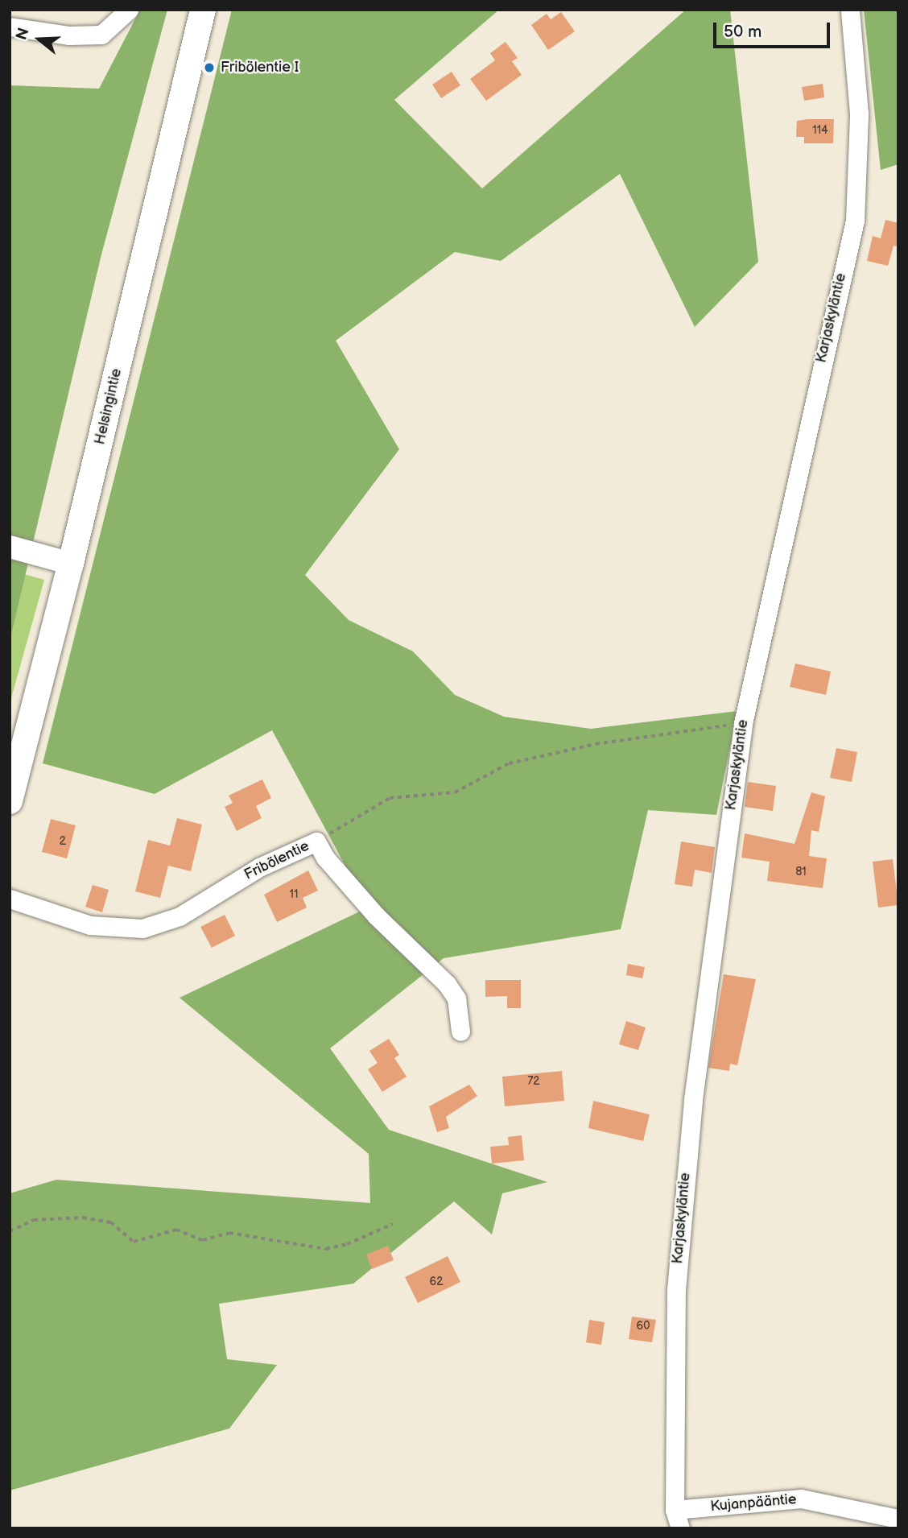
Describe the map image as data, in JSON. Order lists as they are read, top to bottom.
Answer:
{
  "streets": {
    "main road": ["Helsingintie"],
    "street": ["Karjaskyläntie", "Fribölentie", "Kujanpääntie"]
  },
  "crossings": [
    ["Karjaskyläntie", "Kujanpääntie"]
  ],
  "places": ["Fribölentie I"],
  "house_numbers": [
    "114",
    "2",
    "81",
    "11",
    "72",
    "62",
    "60"
  ],
  "scale_bar": "50 m",
  "north": "left"
}
